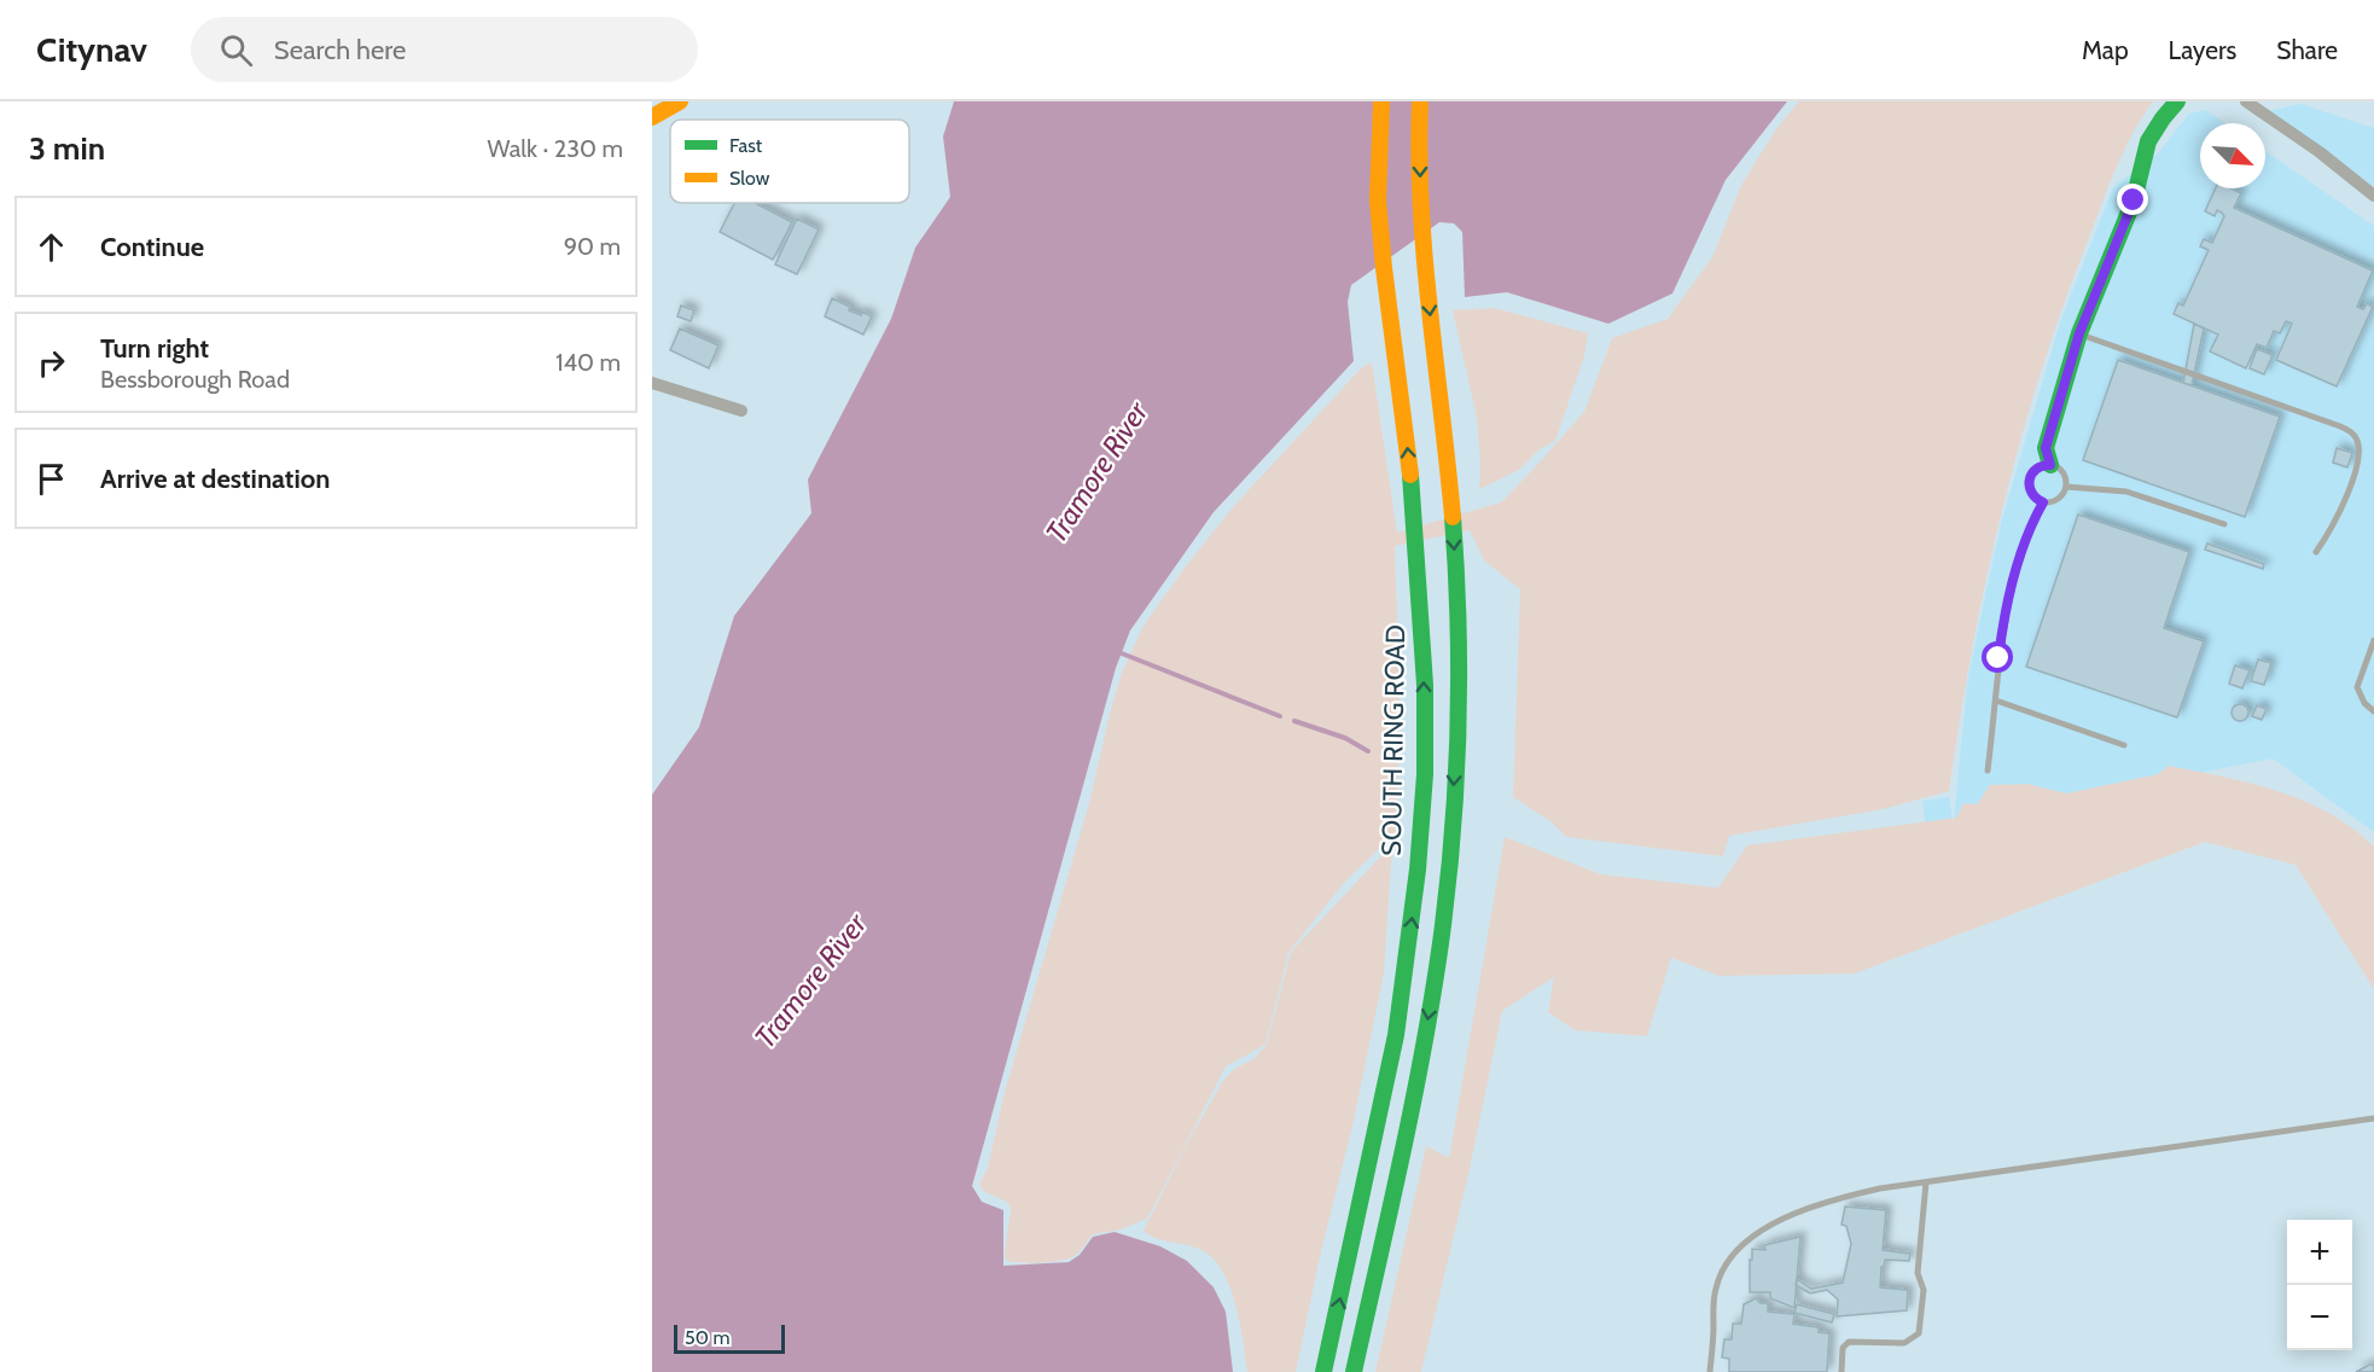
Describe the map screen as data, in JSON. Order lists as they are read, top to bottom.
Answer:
{
  "streets": {
    "main road": ["SOUTH RING ROAD"]
  },
  "water": ["Tramore River"],
  "legend": ["Fast", "Slow"],
  "scale_bar": "50 m",
  "north": "bottom right",
  "page": {
    "header": "Citynav",
    "search": "Search here",
    "nav": ["Map", "Layers", "Share"],
    "heading": ["3 min", "Walk · 230 m"],
    "list": [
      ["Continue", "90 m"],
      ["Turn right", "Bessborough Road", "140 m"],
      "Arrive at destination"
    ],
    "map_buttons": ["+", "−"],
    "scale": "50 m"
  }
}
